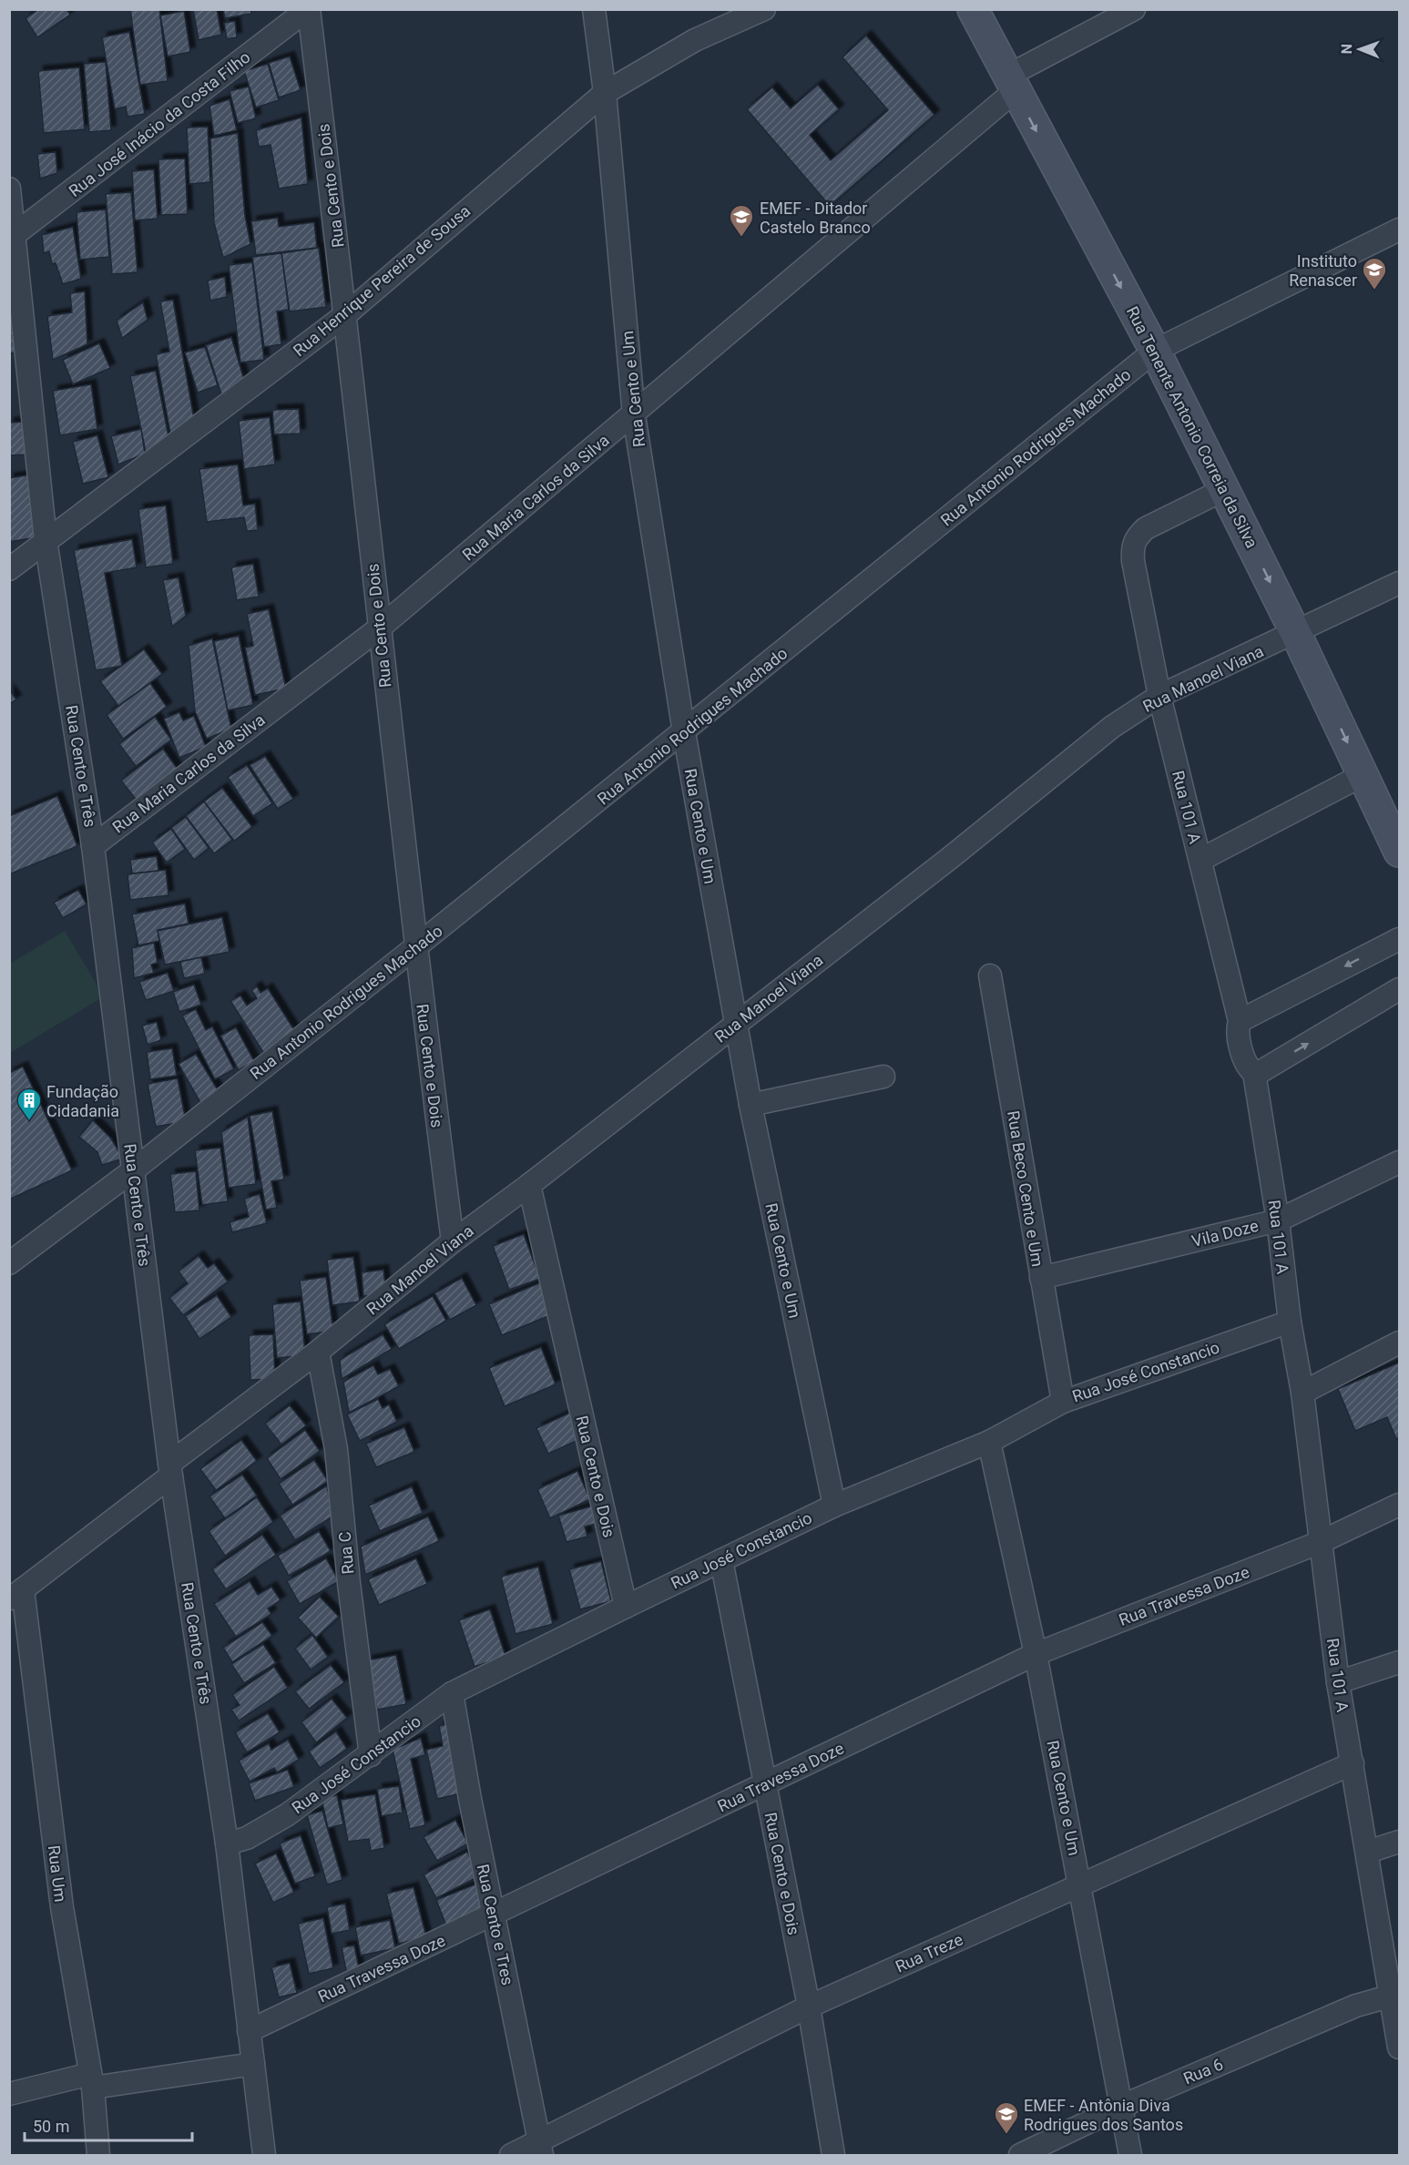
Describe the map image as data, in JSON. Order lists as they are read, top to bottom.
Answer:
{
  "streets": {
    "main road": ["Rua Tenente Antonio Correia da Silva"],
    "street": [
      "Rua José Inácio da Costa Filho",
      "Rua Cento e Dois",
      "Rua Henrique Pereira de Sousa",
      "Rua Cento e Um",
      "Rua Antonio Rodrigues Machado",
      "Rua Maria Carlos da Silva",
      "Rua Manoel Viana",
      "Rua Cento e Três",
      "Rua 101 A",
      "Rua Beco Cento e Um",
      "Vila Doze",
      "Rua José Constancio",
      "Rua C",
      "Rua Travessa Doze",
      "Rua Um",
      "Rua Cento e Tres",
      "Rua Treze",
      "Rua 6"
    ]
  },
  "crossings": [
    ["Rua José Inácio da Costa Filho", "Rua Cento e Dois"],
    ["Rua José Inácio da Costa Filho", "Rua Cento e Três"],
    ["Rua Cento e Dois", "Rua Henrique Pereira de Sousa"],
    ["Rua Cento e Dois", "Rua Antonio Rodrigues Machado"],
    ["Rua Cento e Dois", "Rua Maria Carlos da Silva"],
    ["Rua Cento e Dois", "Rua Manoel Viana"],
    ["Rua Cento e Dois", "Rua José Constancio"],
    ["Rua Cento e Dois", "Rua Travessa Doze"],
    ["Rua Cento e Dois", "Rua Treze"],
    ["Rua Henrique Pereira de Sousa", "Rua Cento e Um"],
    ["Rua Henrique Pereira de Sousa", "Rua Cento e Três"],
    ["Rua Cento e Um", "Rua Antonio Rodrigues Machado"],
    ["Rua Cento e Um", "Rua Maria Carlos da Silva"],
    ["Rua Cento e Um", "Rua Manoel Viana"],
    ["Rua Cento e Um", "Rua José Constancio"],
    ["Rua Cento e Um", "Rua Travessa Doze"],
    ["Rua Cento e Um", "Rua Treze"],
    ["Rua Cento e Um", "Rua 6"],
    ["Rua Tenente Antonio Correia da Silva", "Rua Antonio Rodrigues Machado"],
    ["Rua Tenente Antonio Correia da Silva", "Rua Maria Carlos da Silva"],
    ["Rua Tenente Antonio Correia da Silva", "Rua Manoel Viana"],
    ["Rua Tenente Antonio Correia da Silva", "Rua 101 A"],
    ["Rua Antonio Rodrigues Machado", "Rua Cento e Três"],
    ["Rua Maria Carlos da Silva", "Rua Cento e Três"],
    ["Rua Manoel Viana", "Rua Cento e Três"],
    ["Rua Manoel Viana", "Rua 101 A"],
    ["Rua Manoel Viana", "Rua C"],
    ["Rua Manoel Viana", "Rua Um"],
    ["Rua Cento e Três", "Rua José Constancio"],
    ["Rua Cento e Três", "Rua Travessa Doze"],
    ["Rua 101 A", "Vila Doze"],
    ["Rua 101 A", "Rua José Constancio"],
    ["Rua 101 A", "Rua Travessa Doze"],
    ["Rua 101 A", "Rua Treze"],
    ["Rua 101 A", "Rua 6"],
    ["Rua Beco Cento e Um", "Vila Doze"],
    ["Rua Beco Cento e Um", "Rua José Constancio"],
    ["Rua José Constancio", "Rua C"],
    ["Rua José Constancio", "Rua Cento e Tres"],
    ["Rua Travessa Doze", "Rua Cento e Tres"],
    ["Rua Cento e Tres", "Rua Treze"]
  ],
  "one_way": ["Rua Tenente Antonio Correia da Silva"],
  "places": {
    "school or university": ["EMEF - Ditador Castelo Branco", "Instituto Renascer", "EMEF - Antônia Diva Rodrigues dos Santos"],
    "building": ["Fundação Cidadania"]
  },
  "scale_bar": "50 m",
  "north": "left"
}
